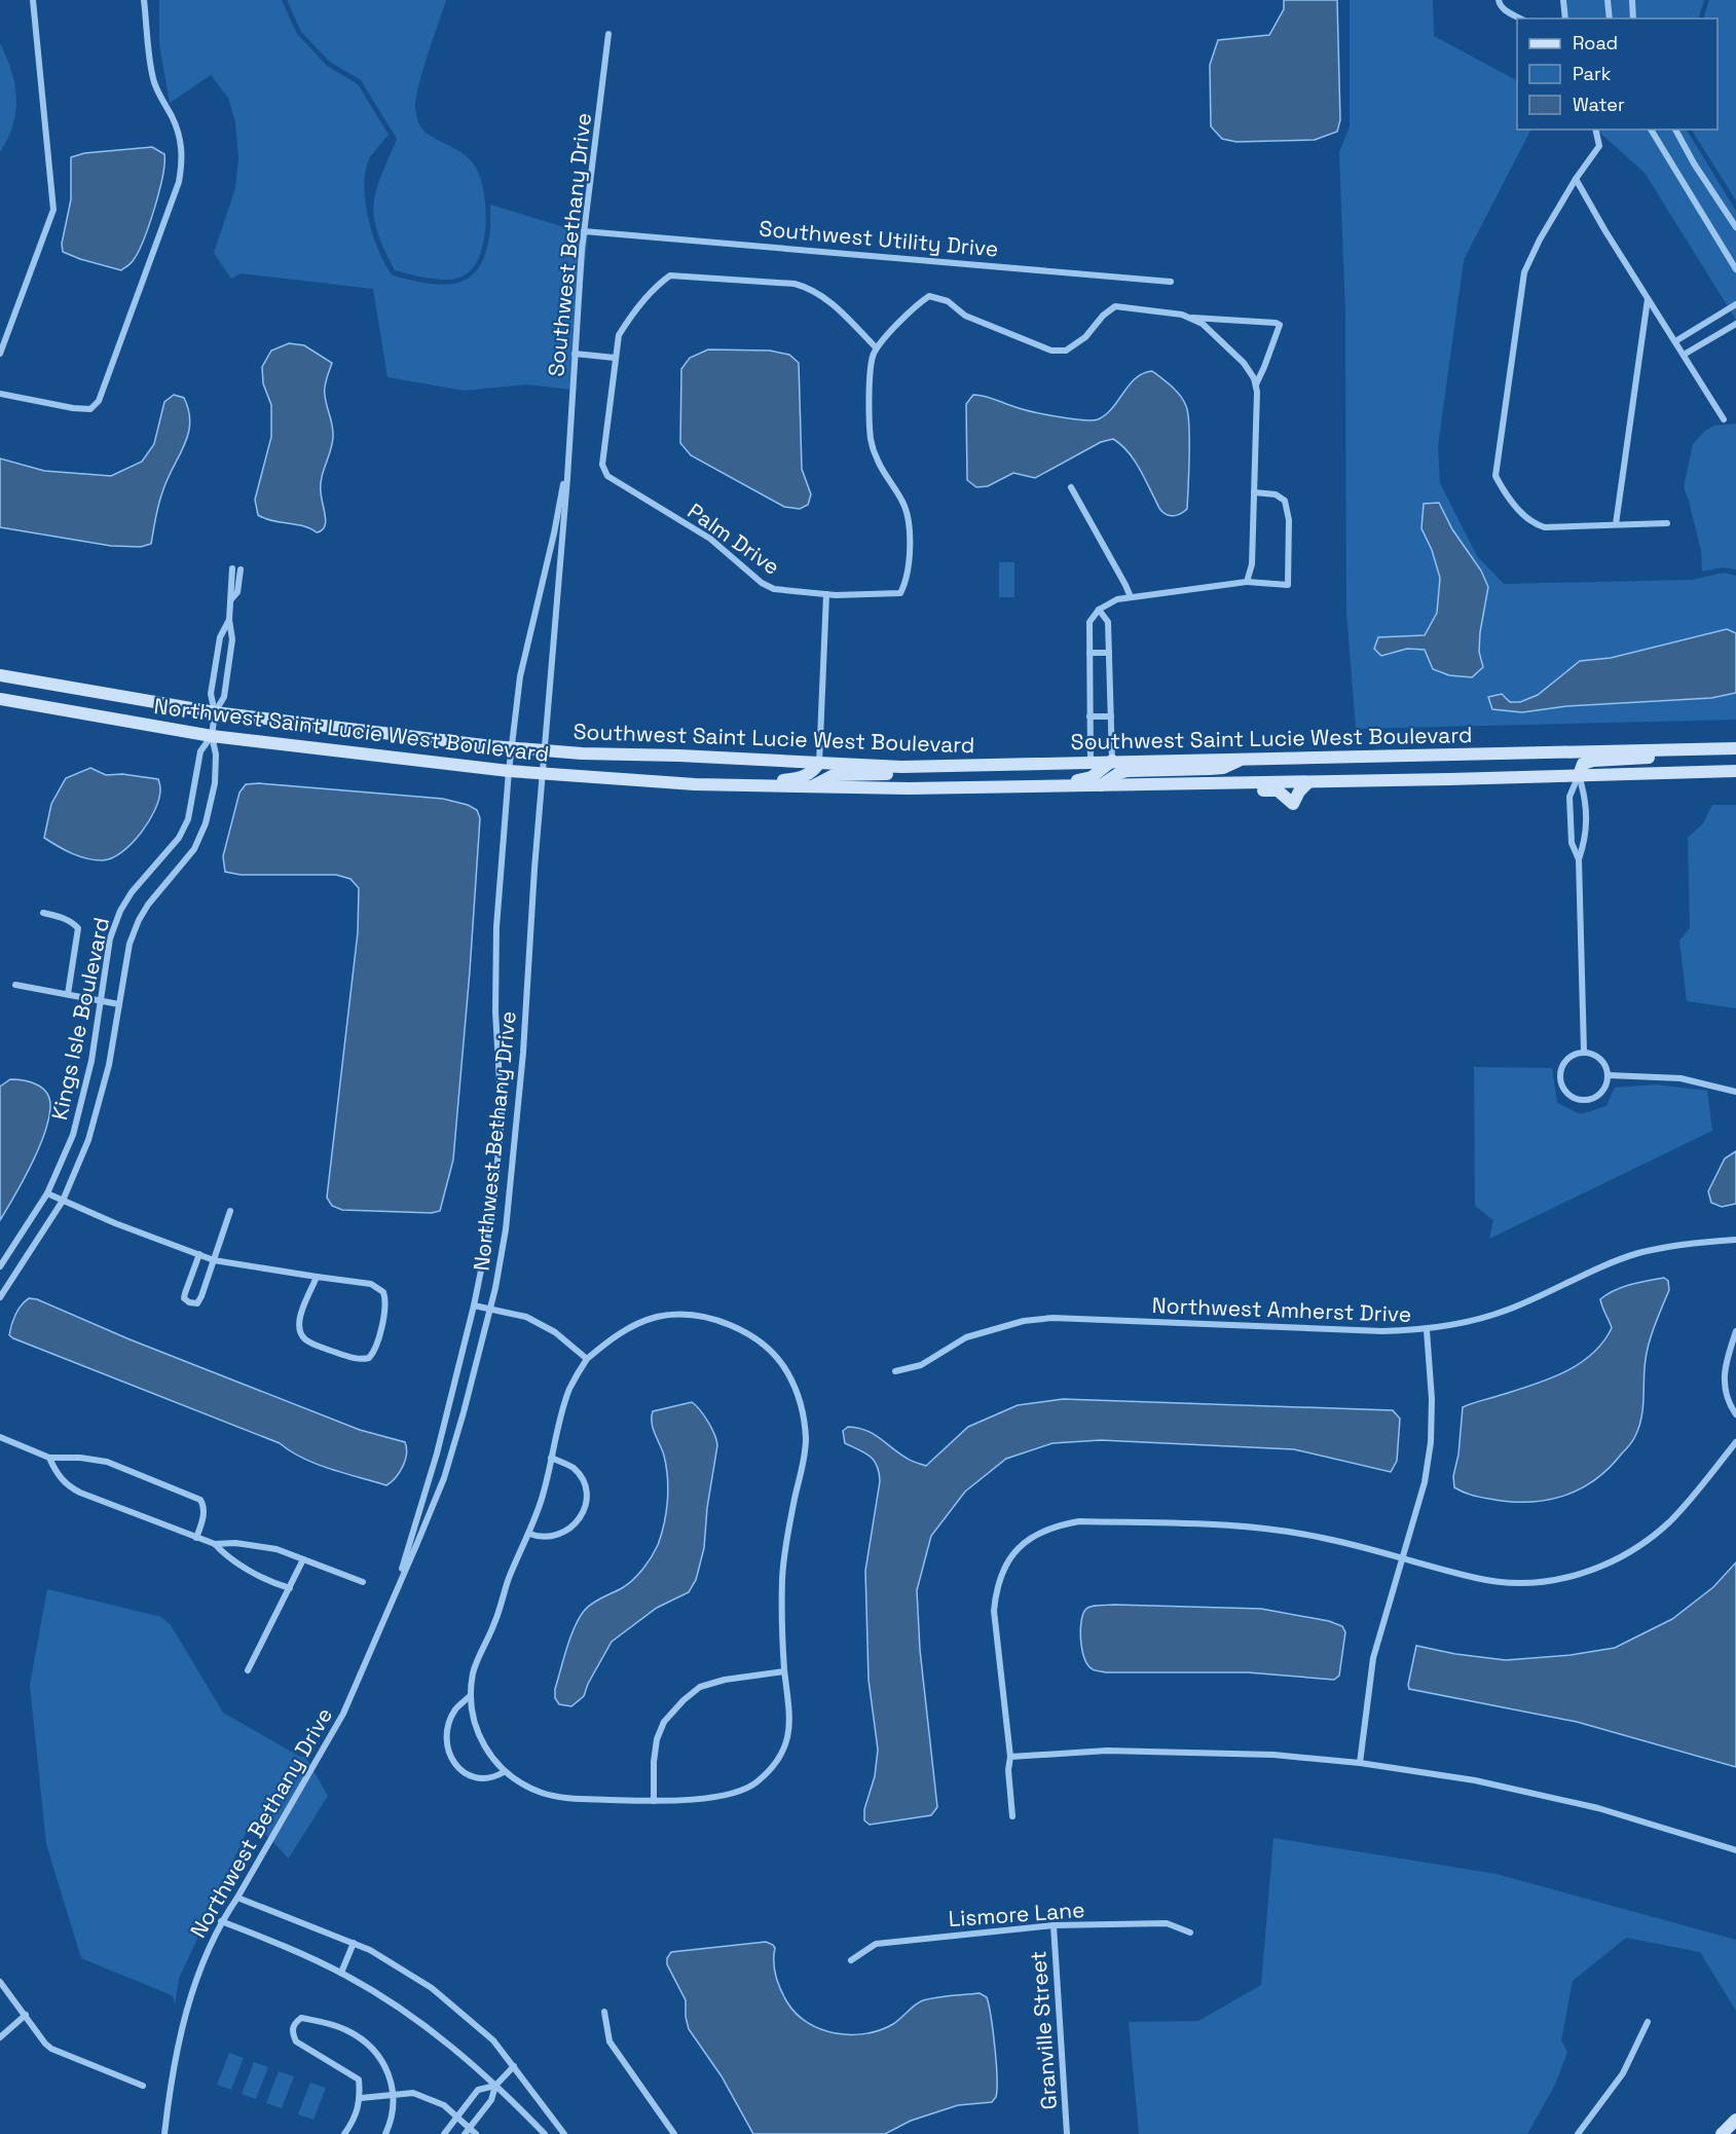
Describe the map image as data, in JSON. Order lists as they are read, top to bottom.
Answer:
{
  "streets": {
    "main road": ["Northwest Saint Lucie West Boulevard", "Southwest Saint Lucie West Boulevard"],
    "street": [
      "Southwest Utility Drive",
      "Southwest Bethany Drive",
      "Palm Drive",
      "Kings Isle Boulevard",
      "Northwest Bethany Drive",
      "Northwest Amherst Drive",
      "Lismore Lane",
      "Granville Street"
    ]
  },
  "crossings": [
    ["Southwest Utility Drive", "Southwest Bethany Drive"],
    ["Southwest Bethany Drive", "Northwest Saint Lucie West Boulevard"],
    ["Southwest Bethany Drive", "Southwest Saint Lucie West Boulevard"],
    ["Southwest Bethany Drive", "Northwest Bethany Drive"],
    ["Northwest Saint Lucie West Boulevard", "Kings Isle Boulevard"],
    ["Northwest Saint Lucie West Boulevard", "Northwest Bethany Drive"],
    ["Lismore Lane", "Granville Street"]
  ],
  "legend": ["Road", "Park", "Water"]
}
